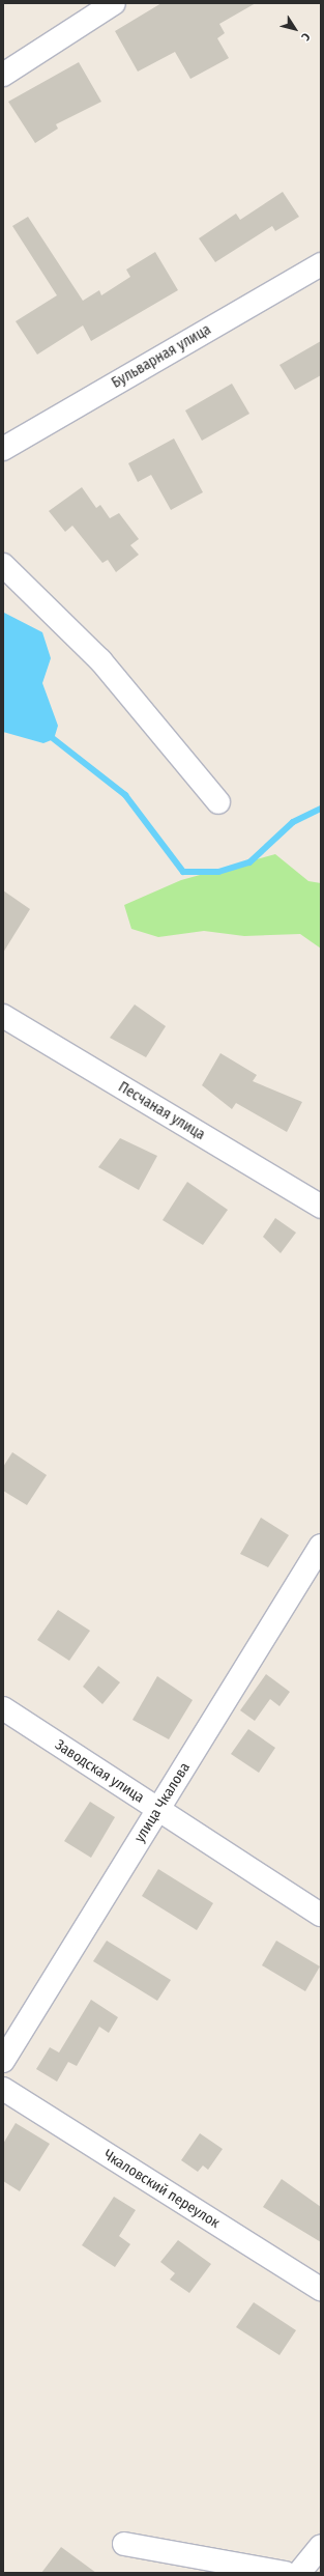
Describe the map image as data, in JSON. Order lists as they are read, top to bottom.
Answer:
{
  "streets": {
    "street": [
      "Бульварная улица",
      "Песчаная улица",
      "Заводская улица",
      "улица Чкалова",
      "Чкаловский переулок"
    ]
  },
  "crossings": [
    ["Заводская улица", "улица Чкалова"]
  ],
  "north": "bottom right"
}
